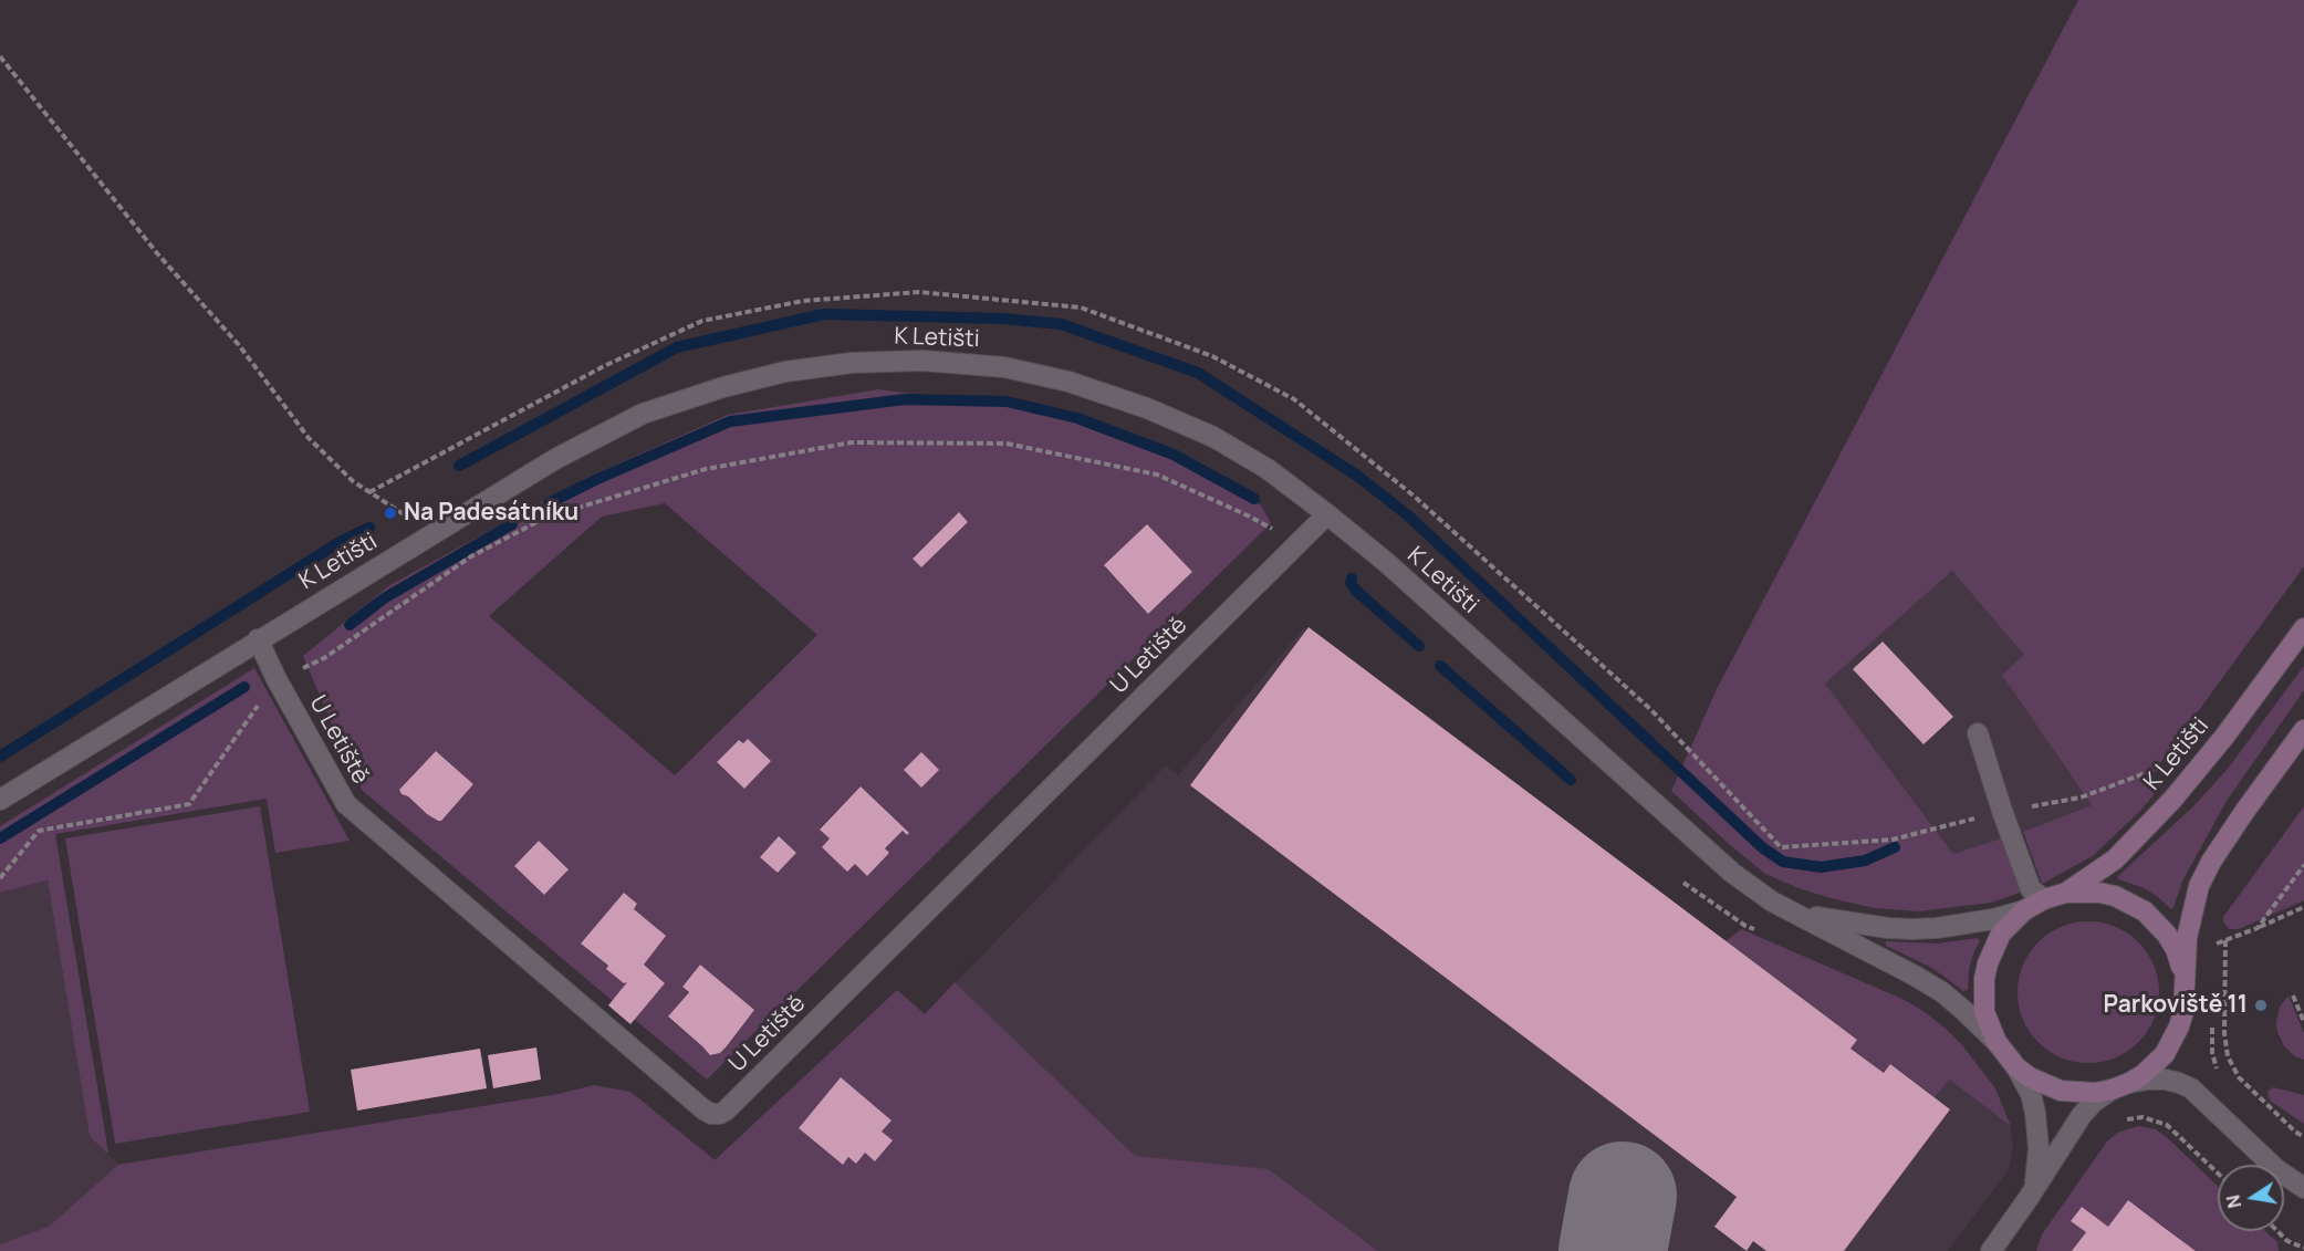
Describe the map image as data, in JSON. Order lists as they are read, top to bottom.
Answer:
{
  "streets": {
    "main road": ["K Letišti"],
    "street": ["U Letiště"]
  },
  "crossings": [
    ["K Letišti", "U Letiště"]
  ],
  "places": ["Na Padesátníku", "Parkoviště 11"],
  "north": "left"
}
